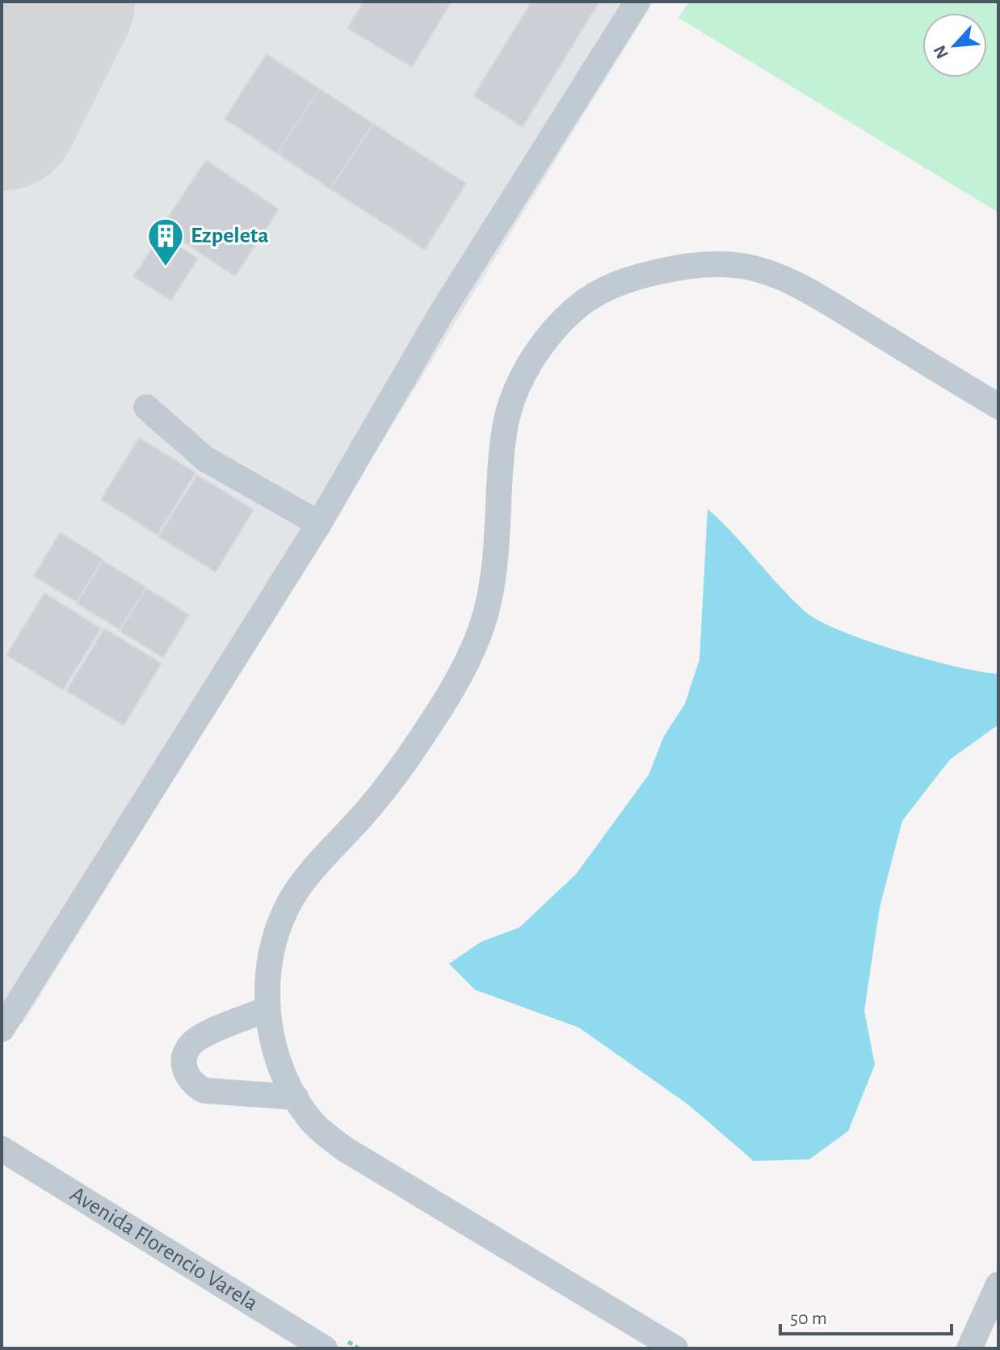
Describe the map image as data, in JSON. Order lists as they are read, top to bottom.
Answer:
{
  "streets": {
    "street": ["Avenida Florencio Varela"]
  },
  "places": {
    "building": ["Ezpeleta"]
  },
  "scale_bar": "50 m",
  "north": "bottom left"
}
